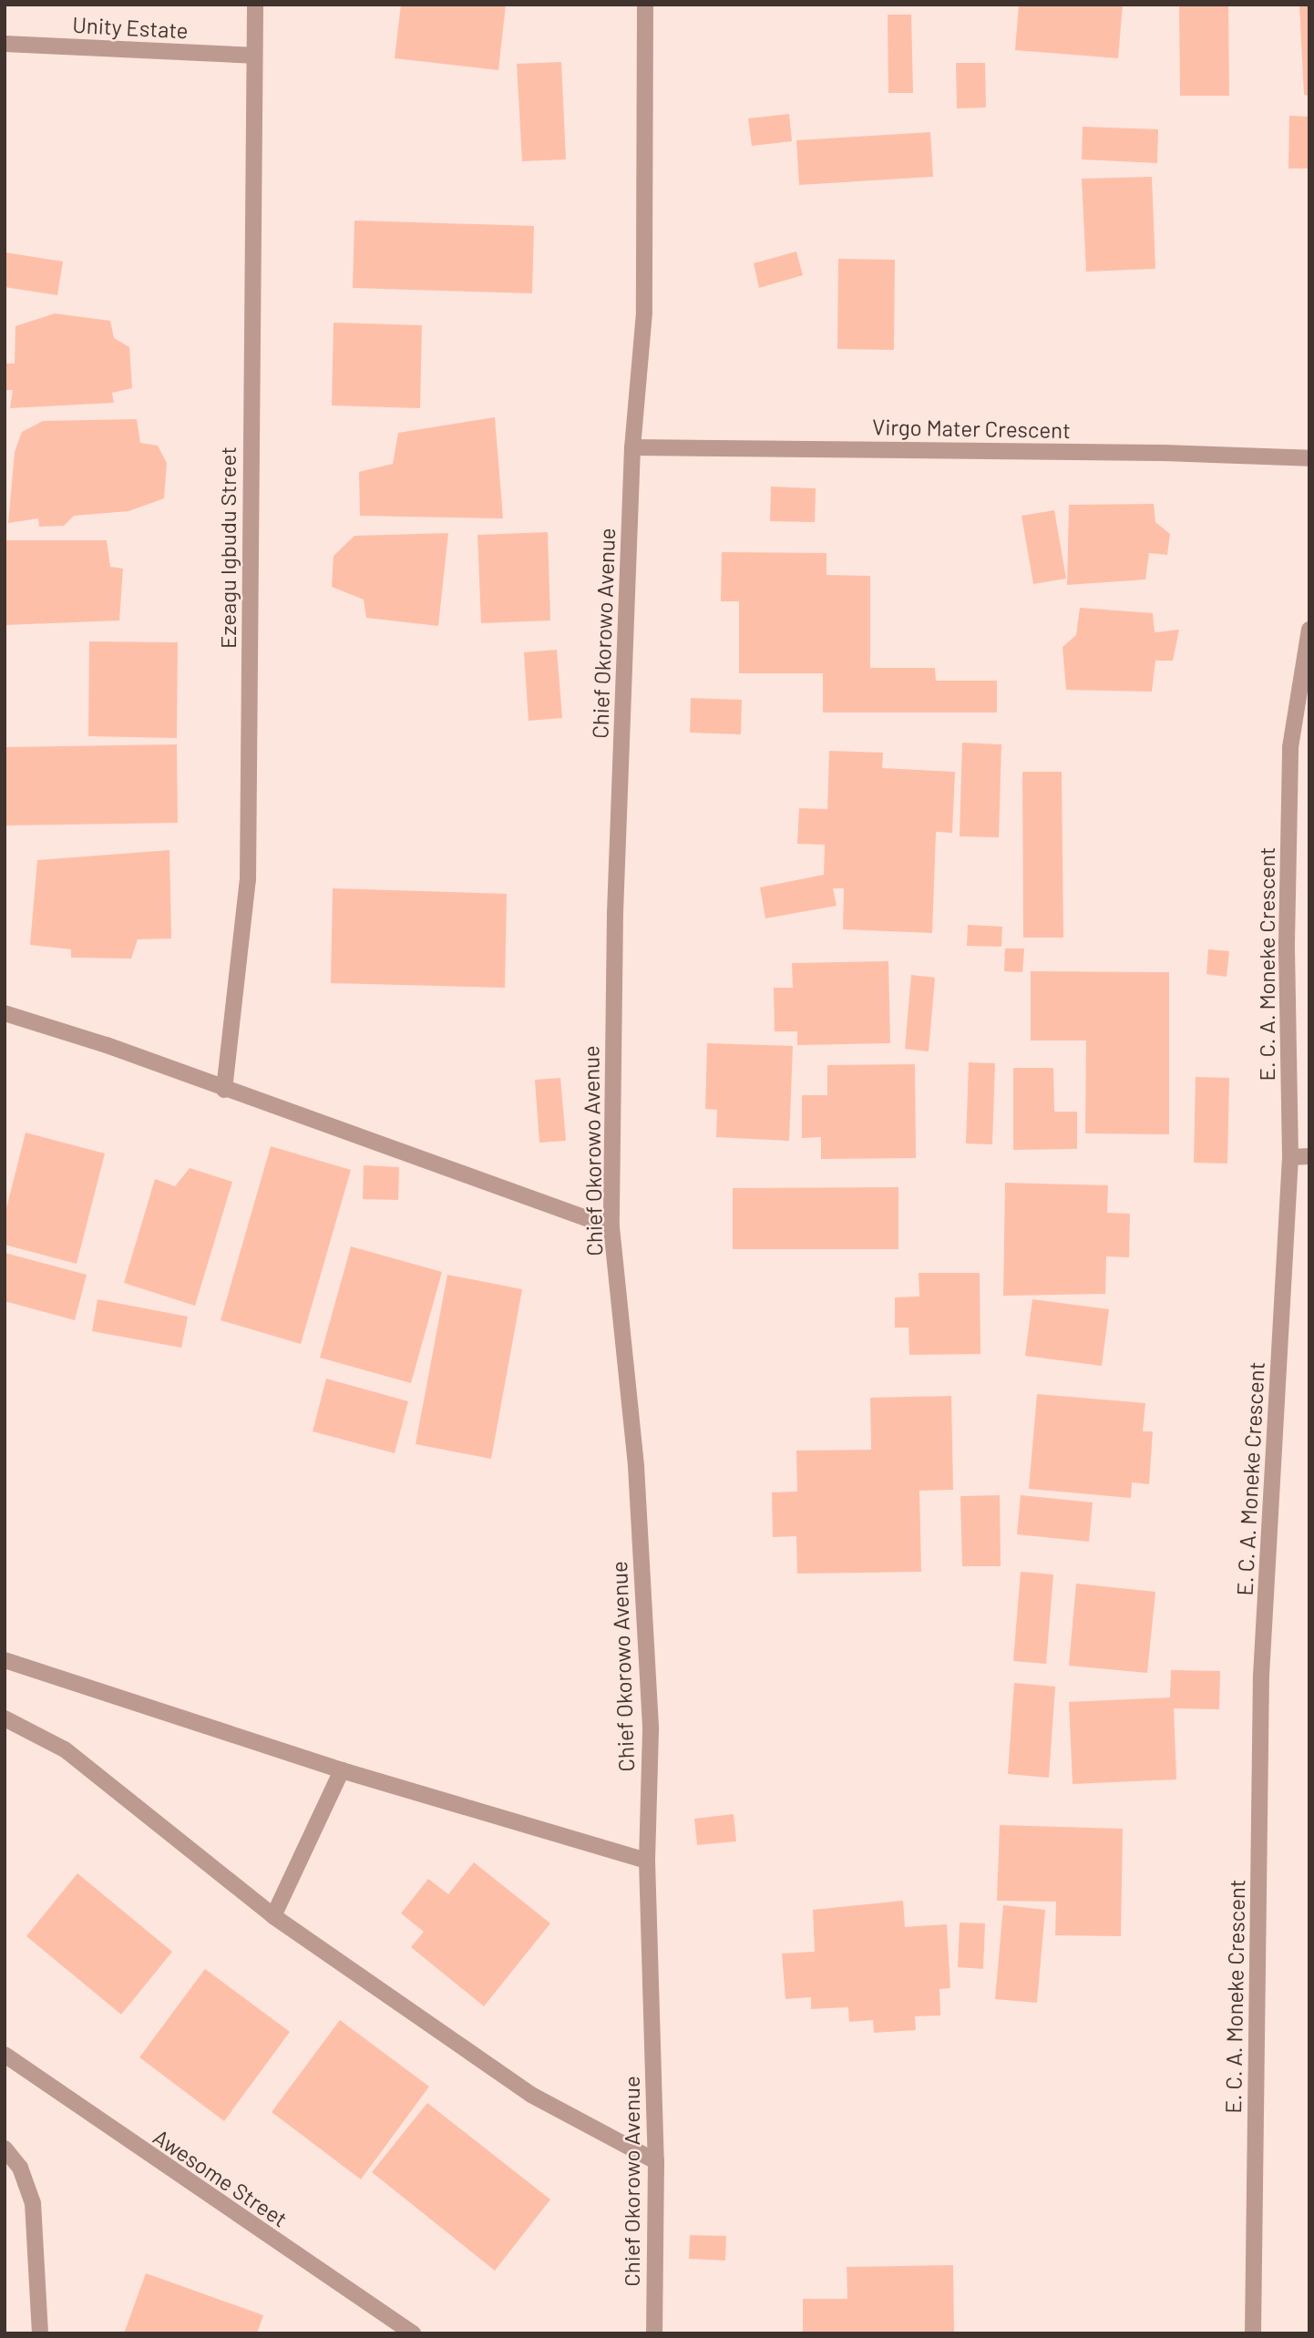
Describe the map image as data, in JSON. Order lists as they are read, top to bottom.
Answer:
{
  "streets": {
    "street": [
      "Unity Estate",
      "Virgo Mater Crescent",
      "Ezeagu Igbudu Street",
      "Chief Okorowo Avenue",
      "E. C. A. Moneke Crescent",
      "Awesome Street"
    ]
  },
  "crossings": [
    ["Unity Estate", "Ezeagu Igbudu Street"],
    ["Virgo Mater Crescent", "Chief Okorowo Avenue"]
  ]
}
